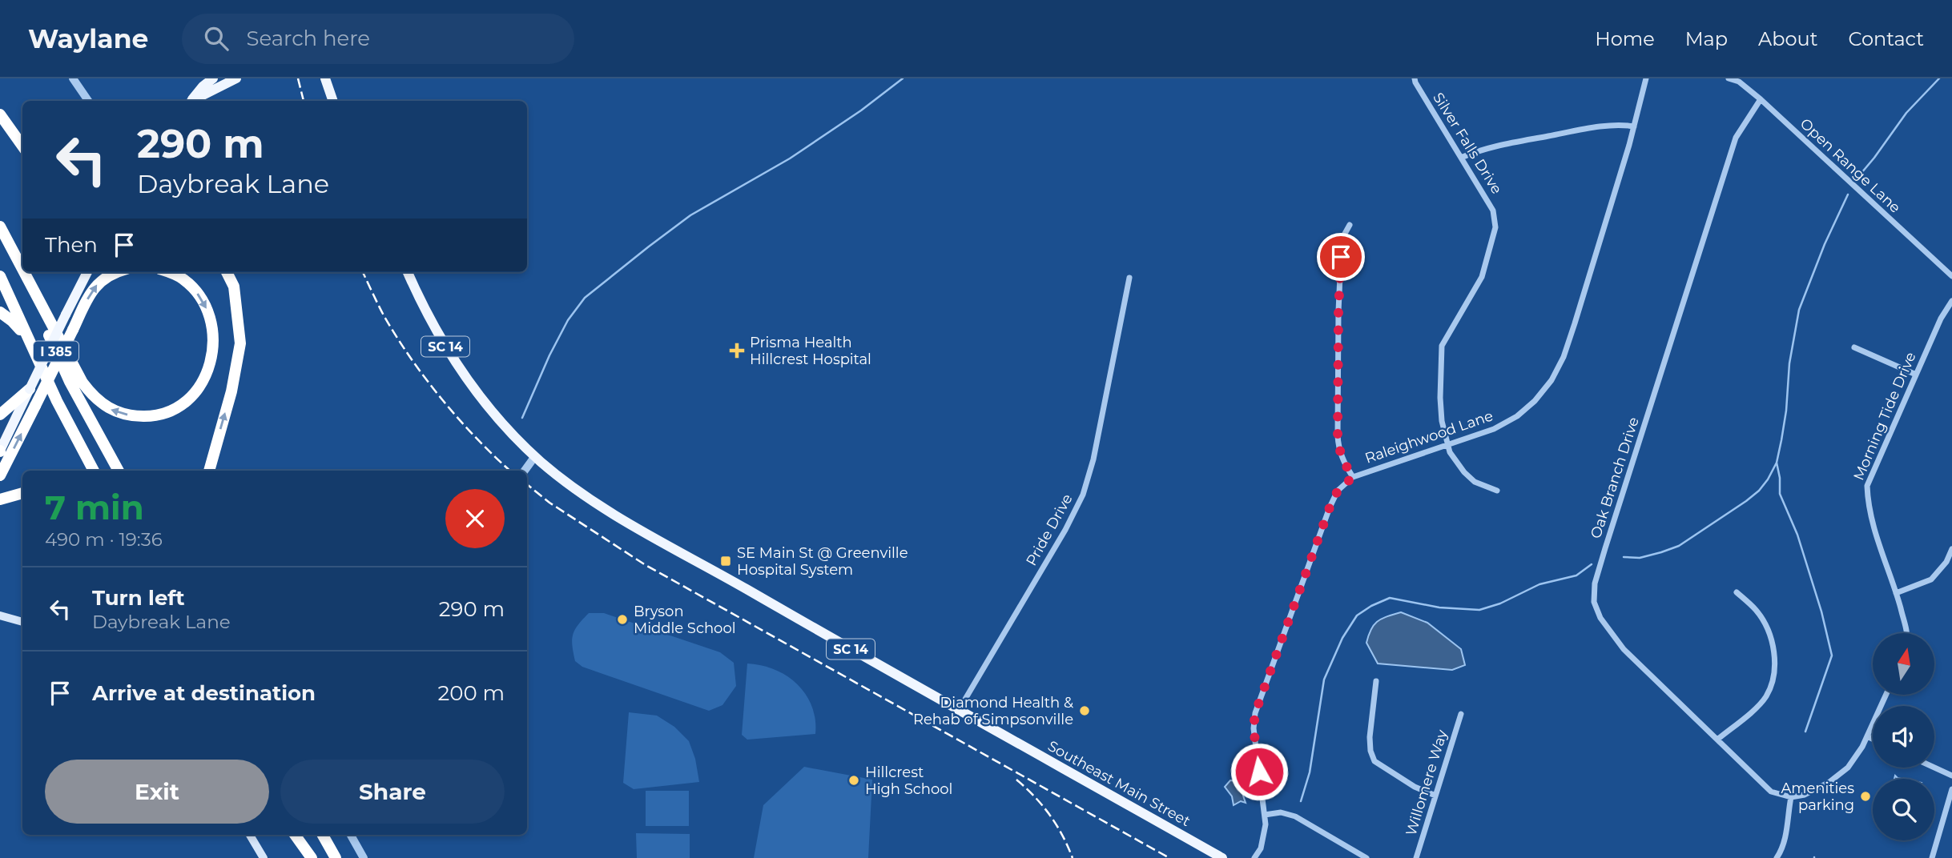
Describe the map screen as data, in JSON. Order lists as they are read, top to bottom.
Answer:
{
  "streets": {
    "highway": ["I 385"],
    "main road": ["SC 14", "Southeast Main Street"],
    "street": [
      "Silver Falls Drive",
      "Open Range Lane",
      "Morning Tide Drive",
      "Raleighwood Lane",
      "Oak Branch Drive",
      "Pride Drive",
      "Willomere Way"
    ]
  },
  "crossings": [
    ["Silver Falls Drive", "Raleighwood Lane"],
    ["Open Range Lane", "Oak Branch Drive"],
    ["Pride Drive", "Southeast Main Street"]
  ],
  "places": {
    "health": ["Prisma Health Hillcrest Hospital"],
    "transit": ["SE Main St @ Greenville Hospital System"],
    "other": [
      "Bryson Middle School",
      "Diamond Health & Rehab of Simpsonville",
      "Hillcrest High School",
      "Amenities parking"
    ]
  },
  "north": "top",
  "page": {
    "header": "Waylane",
    "search": "Search here",
    "nav": [
      "Home",
      "Map",
      "About",
      "Contact"
    ],
    "turn": ["290 m", "Daybreak Lane"],
    "then": "Then",
    "heading": ["7 min", "490 m · 19:36"],
    "list": [
      {
        "name": "Turn left",
        "note": "Daybreak Lane",
        "value": "290 m"
      },
      {
        "name": "Arrive at destination",
        "value": "200 m"
      }
    ],
    "buttons": ["Exit", "Share"]
  }
}
